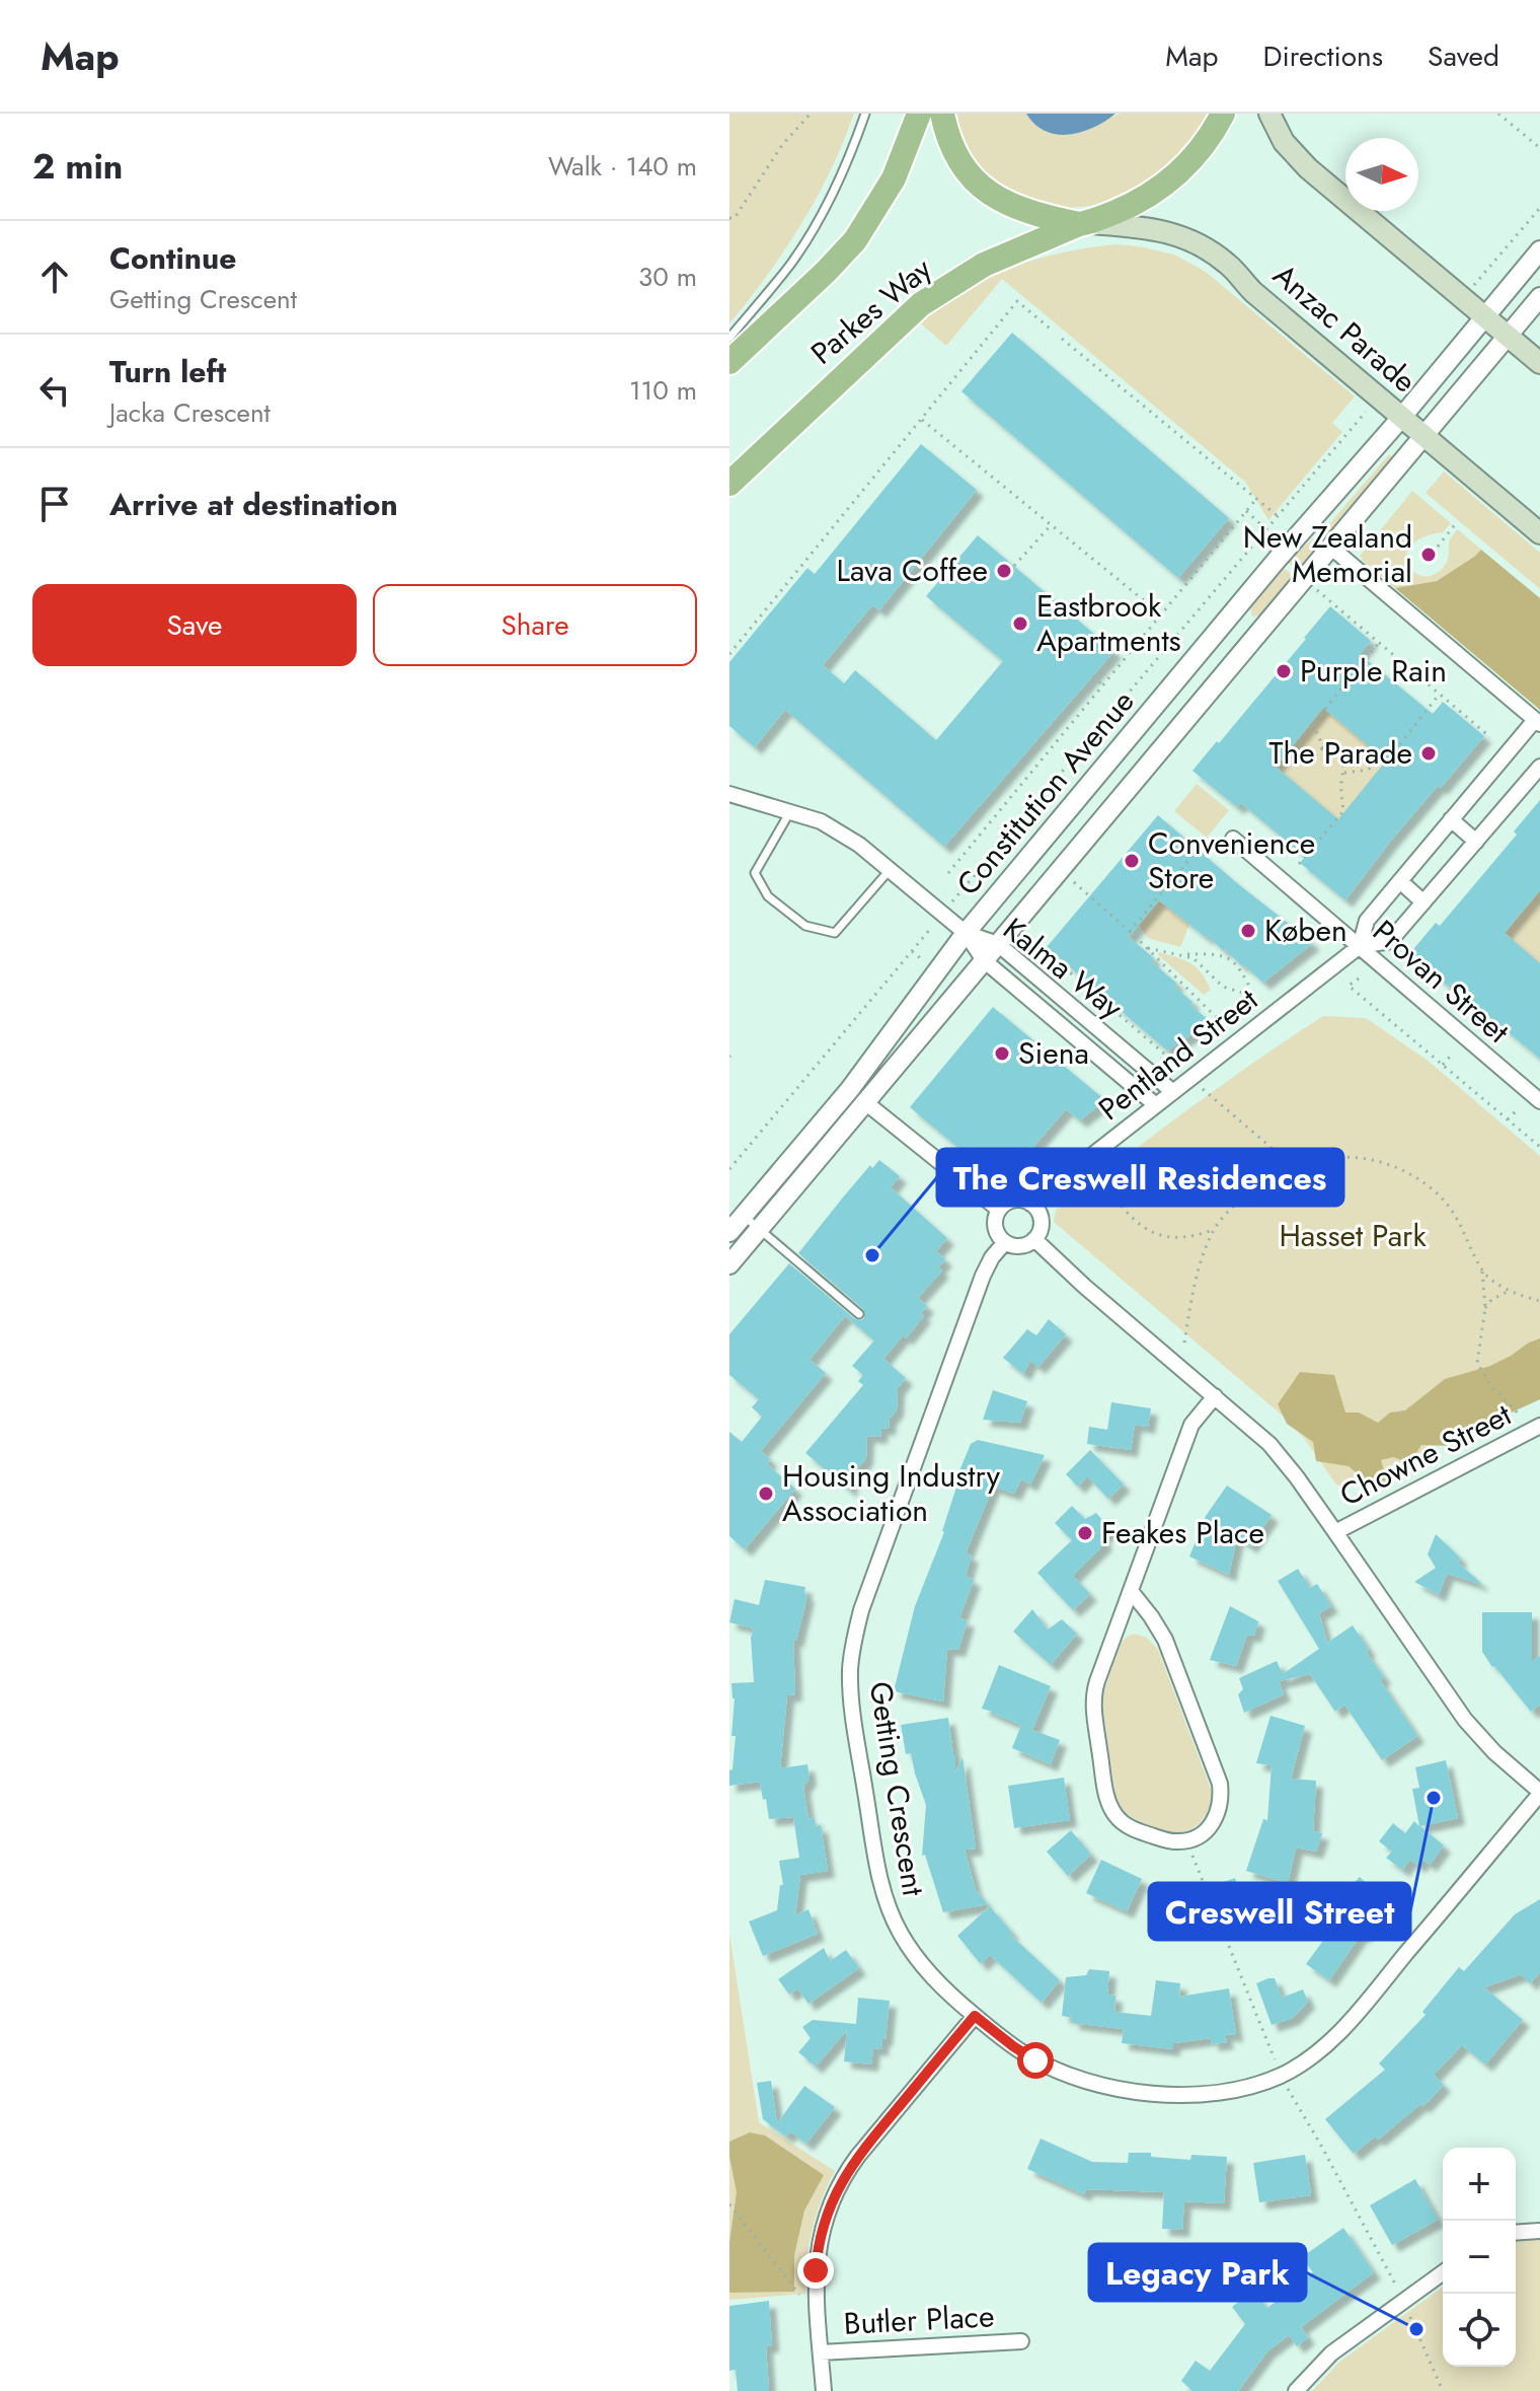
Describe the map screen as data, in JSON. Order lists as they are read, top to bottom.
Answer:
{
  "streets": {
    "main road": ["Parkes Way", "Anzac Parade"],
    "street": [
      "Constitution Avenue",
      "Kalma Way",
      "Provan Street",
      "Pentland Street",
      "Chowne Street",
      "Getting Crescent",
      "Butler Place"
    ]
  },
  "crossings": [
    ["Parkes Way", "Anzac Parade"],
    ["Anzac Parade", "Constitution Avenue"],
    ["Constitution Avenue", "Kalma Way"],
    ["Kalma Way", "Pentland Street"],
    ["Provan Street", "Pentland Street"],
    ["Pentland Street", "Getting Crescent"]
  ],
  "parks": ["Hasset Park"],
  "places": [
    "New Zealand Memorial",
    "Lava Coffee",
    "Eastbrook Apartments",
    "Purple Rain",
    "The Parade",
    "Convenience Store",
    "Køben",
    "Siena",
    "The Creswell Residences",
    "Housing Industry Association",
    "Feakes Place",
    "Creswell Street",
    "Legacy Park"
  ],
  "north": "right",
  "page": {
    "header": "Map",
    "nav": ["Map", "Directions", "Saved"],
    "heading": ["2 min", "Walk · 140 m"],
    "list": [
      ["Continue", "Getting Crescent", "30 m"],
      ["Turn left", "Jacka Crescent", "110 m"],
      "Arrive at destination"
    ],
    "buttons": ["Save", "Share"],
    "map_buttons": ["+", "−"]
  }
}
